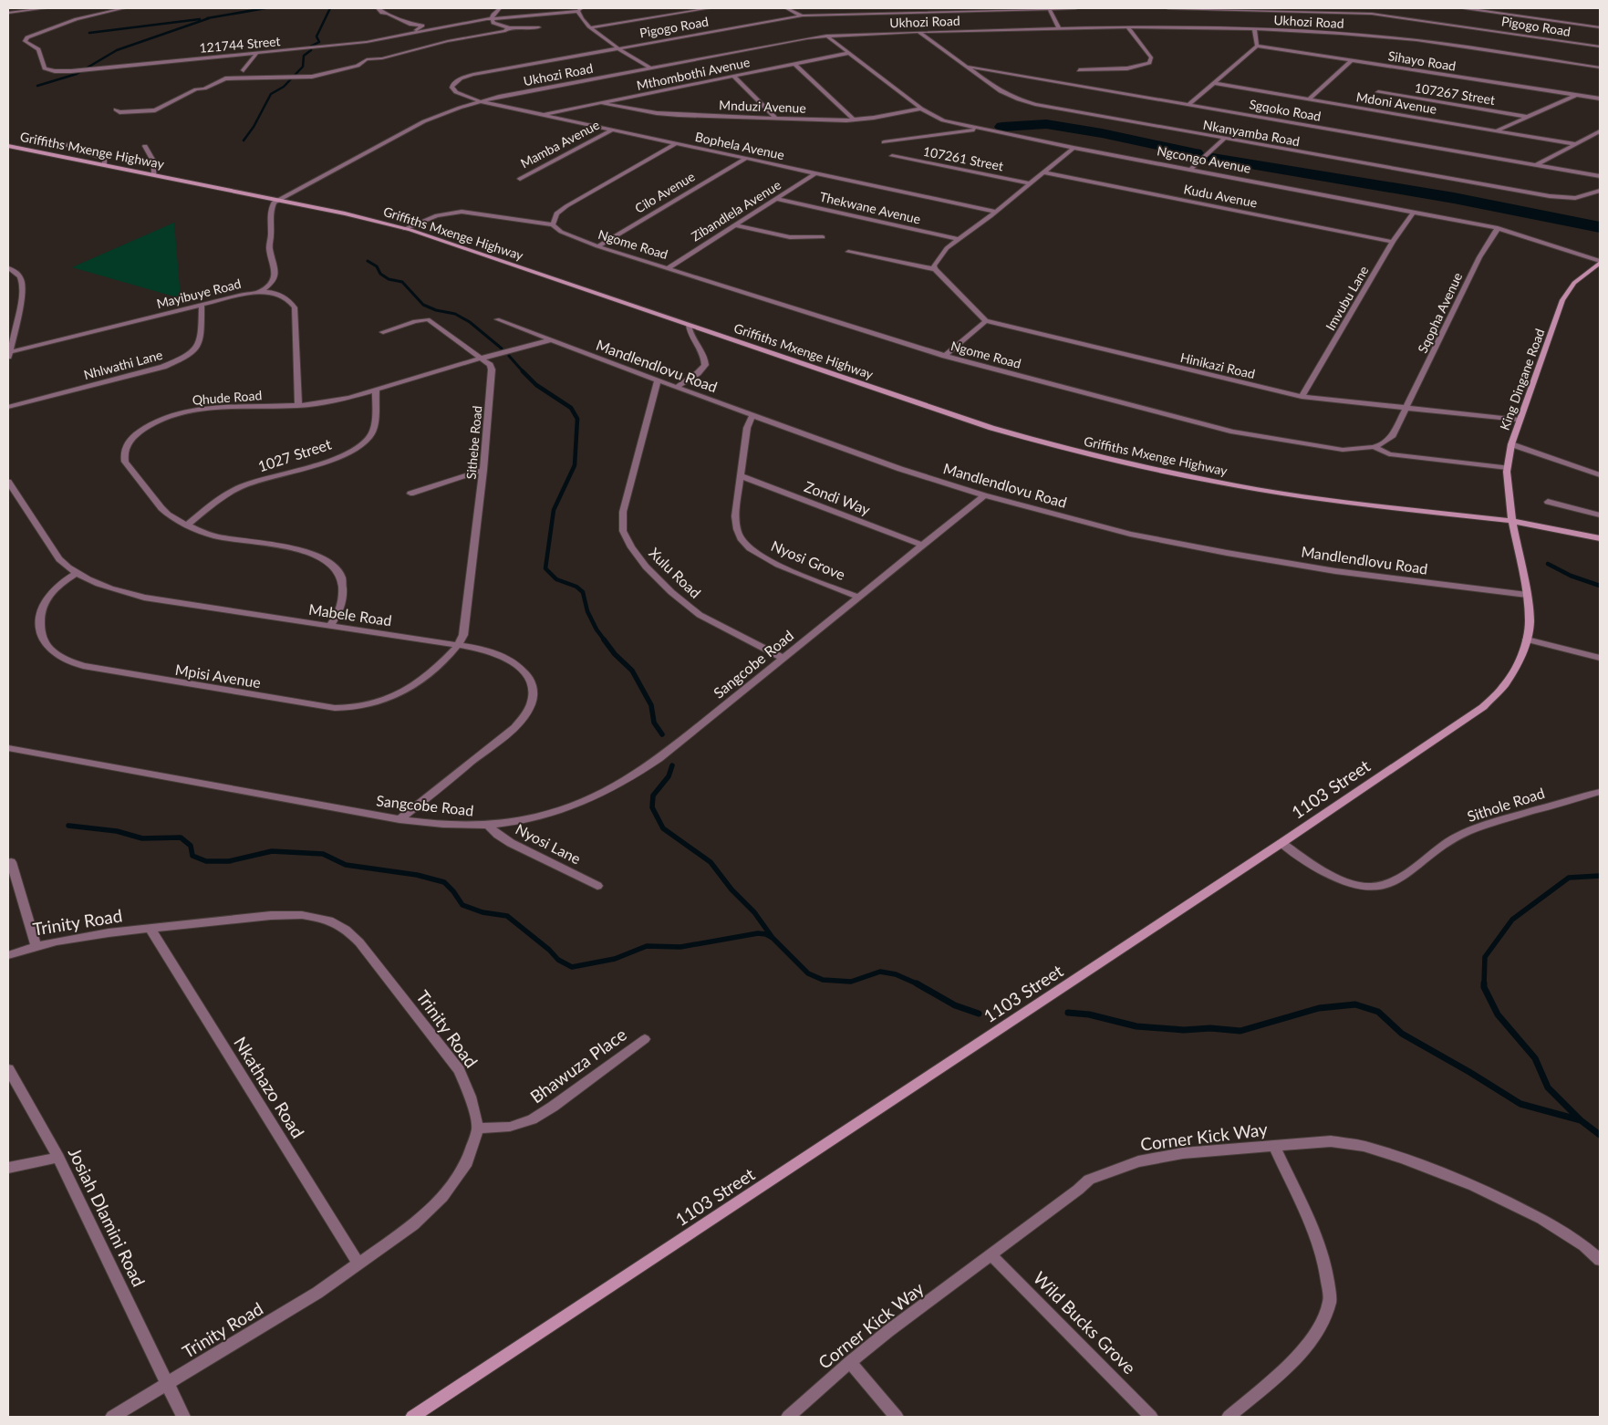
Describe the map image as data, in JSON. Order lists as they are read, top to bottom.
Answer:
{
  "streets": {
    "street": [
      "Ukhozi Road",
      "Pigogo Road",
      "121744 Street",
      "Sihayo Road",
      "Mthombothi Avenue",
      "107267 Street",
      "Mdoni Avenue",
      "Mnduzi Avenue",
      "Sgqoko Road",
      "Nkanyamba Road",
      "Mamba Avenue",
      "Bophela Avenue",
      "Griffiths Mxenge Highway",
      "107261 Street",
      "Ngcongo Avenue",
      "Cilo Avenue",
      "Kudu Avenue",
      "Thekwane Avenue",
      "Zibandlela Avenue",
      "Ngome Road",
      "Mayibuye Road",
      "Imvubu Lane",
      "Sqopha Avenue",
      "Nhlwathi Lane",
      "Mandlendlovu Road",
      "Hinikazi Road",
      "King Dingane Road",
      "Qhude Road",
      "Sithebe Road",
      "1027 Street",
      "Zondi Way",
      "Nyosi Grove",
      "Xulu Road",
      "Mabele Road",
      "Sangcobe Road",
      "Mpisi Avenue",
      "1103 Street",
      "Sithole Road",
      "Nyosi Lane",
      "Trinity Road",
      "Bhawuza Place",
      "Nkathazo Road",
      "Corner Kick Way",
      "Josiah Dlamini Road",
      "Wild Bucks Grove"
    ]
  },
  "crossings": [
    ["Ukhozi Road", "Pigogo Road"],
    ["Ukhozi Road", "Nkanyamba Road"],
    ["Ukhozi Road", "Bophela Avenue"],
    ["Ukhozi Road", "Griffiths Mxenge Highway"],
    ["Ukhozi Road", "Ngcongo Avenue"],
    ["Pigogo Road", "Bophela Avenue"],
    ["Mthombothi Avenue", "Mnduzi Avenue"],
    ["Mthombothi Avenue", "Bophela Avenue"],
    ["Mthombothi Avenue", "Ngcongo Avenue"],
    ["Mnduzi Avenue", "Ngcongo Avenue"],
    ["Sgqoko Road", "Nkanyamba Road"],
    ["Mamba Avenue", "Bophela Avenue"],
    ["Bophela Avenue", "Cilo Avenue"],
    ["Bophela Avenue", "Zibandlela Avenue"],
    ["Griffiths Mxenge Highway", "Ngome Road"],
    ["Griffiths Mxenge Highway", "King Dingane Road"],
    ["Griffiths Mxenge Highway", "1103 Street"],
    ["Ngcongo Avenue", "Imvubu Lane"],
    ["Ngcongo Avenue", "Sqopha Avenue"],
    ["Ngcongo Avenue", "King Dingane Road"],
    ["Cilo Avenue", "Ngome Road"],
    ["Kudu Avenue", "Imvubu Lane"],
    ["Thekwane Avenue", "Zibandlela Avenue"],
    ["Zibandlela Avenue", "Ngome Road"],
    ["Ngome Road", "Sqopha Avenue"],
    ["Ngome Road", "Hinikazi Road"],
    ["Mayibuye Road", "Nhlwathi Lane"],
    ["Mayibuye Road", "Qhude Road"],
    ["Imvubu Lane", "Hinikazi Road"],
    ["Sqopha Avenue", "Hinikazi Road"],
    ["Mandlendlovu Road", "Qhude Road"],
    ["Mandlendlovu Road", "Nyosi Grove"],
    ["Mandlendlovu Road", "Xulu Road"],
    ["Mandlendlovu Road", "Sangcobe Road"],
    ["Mandlendlovu Road", "1103 Street"],
    ["Hinikazi Road", "King Dingane Road"],
    ["King Dingane Road", "1103 Street"],
    ["Qhude Road", "Sithebe Road"],
    ["Qhude Road", "1027 Street"],
    ["Qhude Road", "Mabele Road"],
    ["Sithebe Road", "Mabele Road"],
    ["Sithebe Road", "Mpisi Avenue"],
    ["Zondi Way", "Nyosi Grove"],
    ["Zondi Way", "Sangcobe Road"],
    ["Nyosi Grove", "Sangcobe Road"],
    ["Xulu Road", "Sangcobe Road"],
    ["Mabele Road", "Sangcobe Road"],
    ["Mabele Road", "Mpisi Avenue"],
    ["Sangcobe Road", "Nyosi Lane"],
    ["1103 Street", "Sithole Road"],
    ["Trinity Road", "Bhawuza Place"],
    ["Trinity Road", "Nkathazo Road"],
    ["Trinity Road", "Josiah Dlamini Road"],
    ["Corner Kick Way", "Wild Bucks Grove"]
  ]
}
